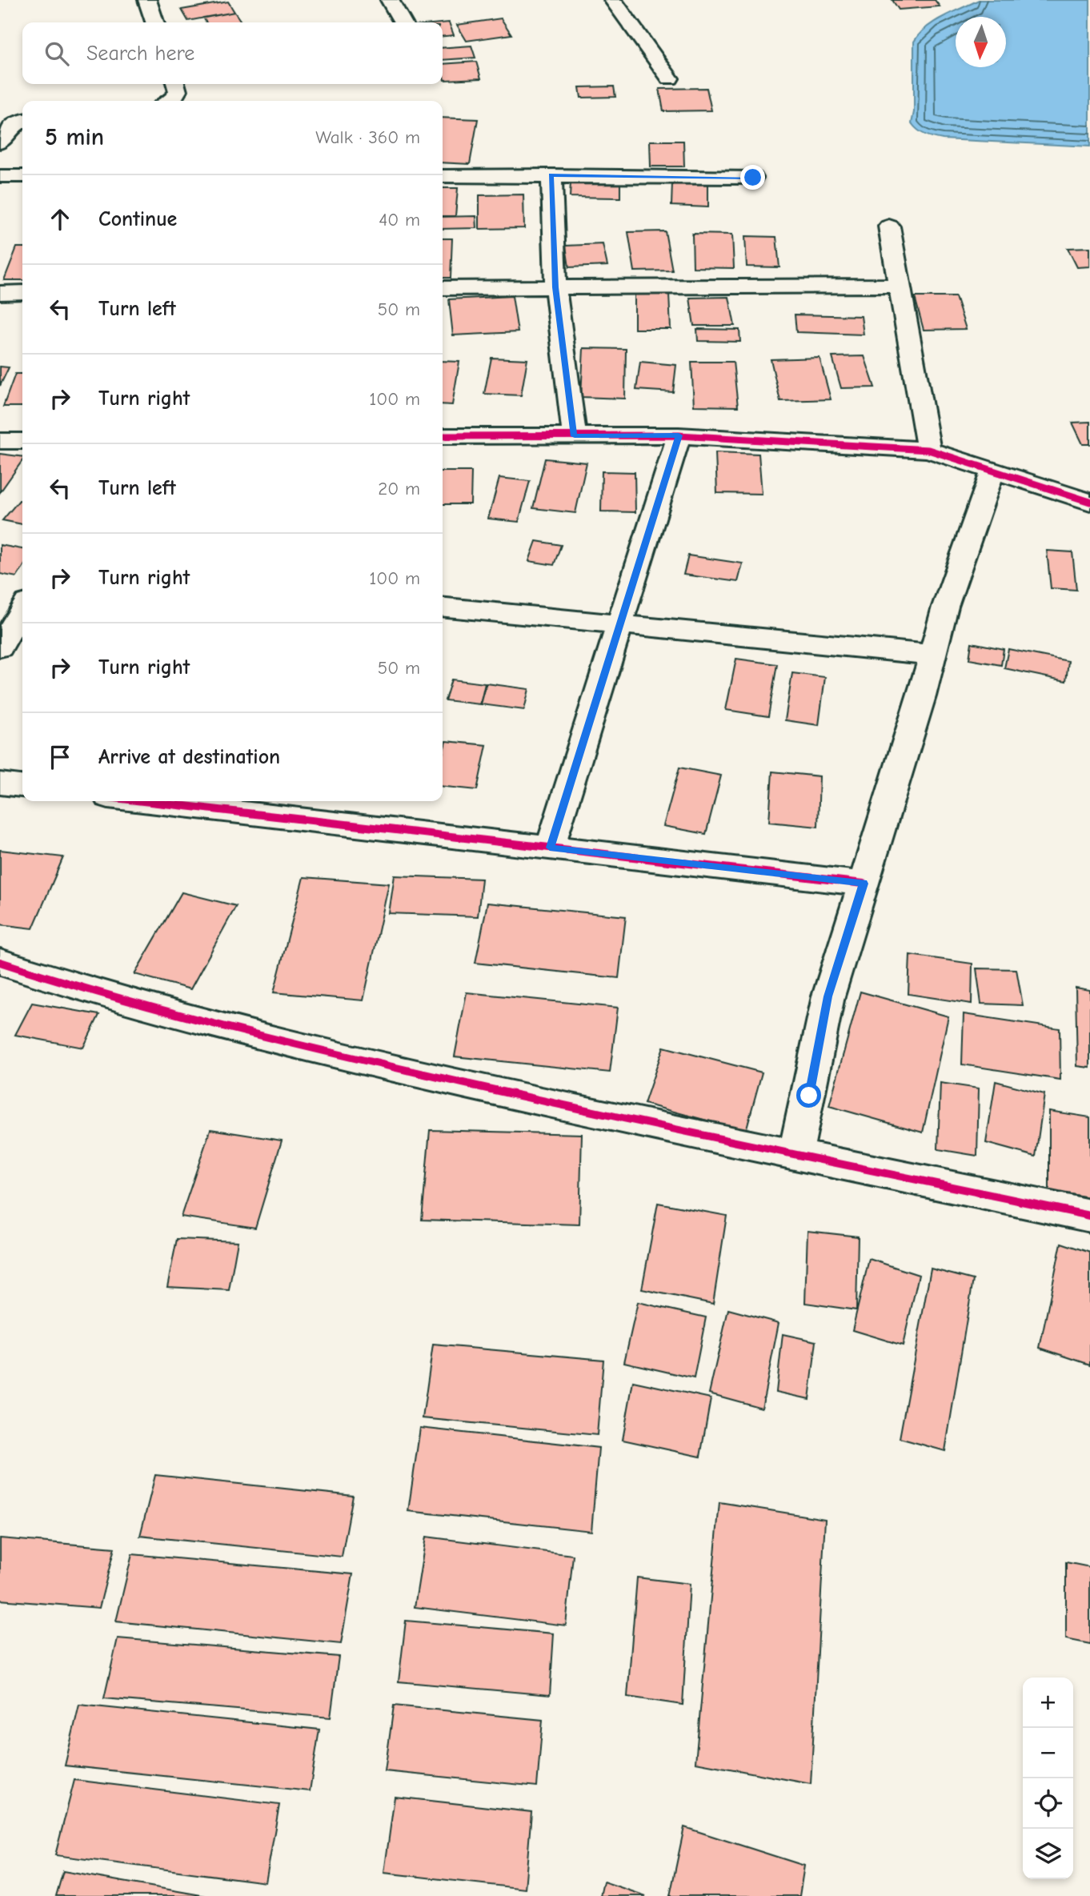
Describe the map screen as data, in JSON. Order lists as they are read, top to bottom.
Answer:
{
  "north": "bottom",
  "page": {
    "search": "Search here",
    "heading": ["5 min", "Walk · 360 m"],
    "list": [
      ["Continue", "40 m"],
      ["Turn left", "50 m"],
      ["Turn right", "100 m"],
      ["Turn left", "20 m"],
      ["Turn right", "100 m"],
      ["Turn right", "50 m"],
      "Arrive at destination"
    ],
    "map_buttons": ["+", "−"]
  }
}
